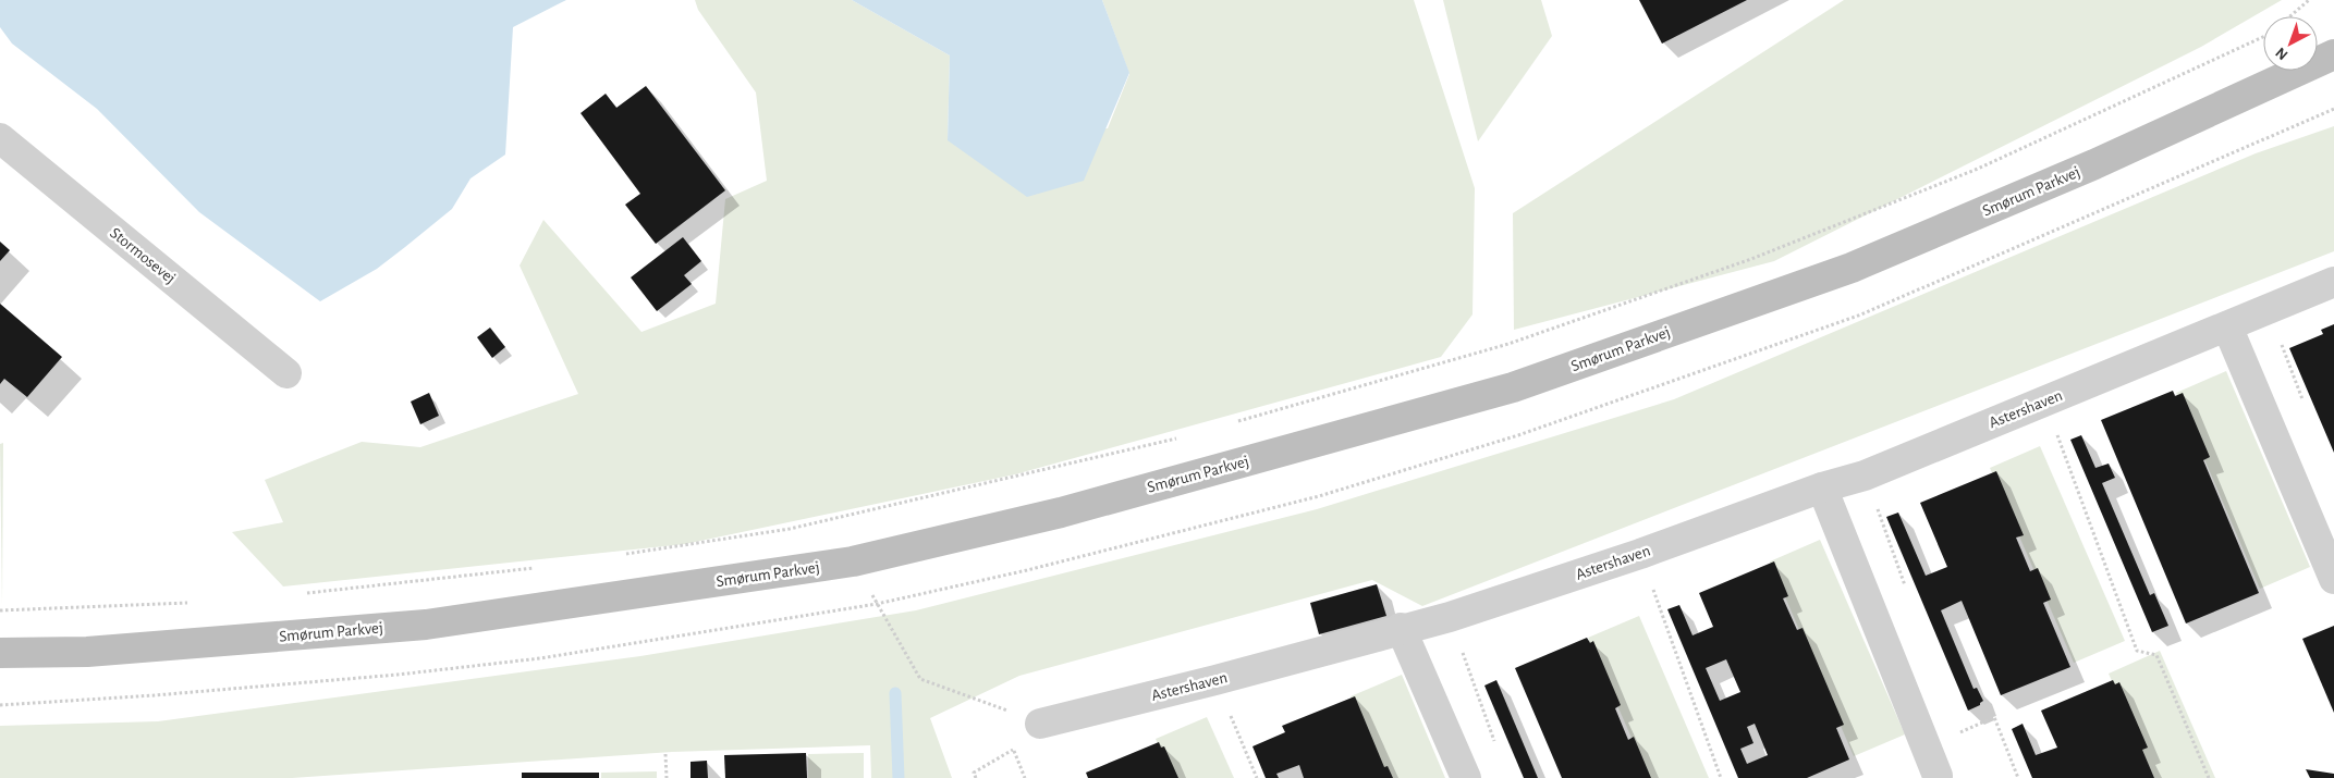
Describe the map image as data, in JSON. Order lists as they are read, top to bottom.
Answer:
{
  "streets": {
    "street": ["Smørum Parkvej", "Stormosevej", "Astershaven"]
  },
  "north": "bottom left"
}
